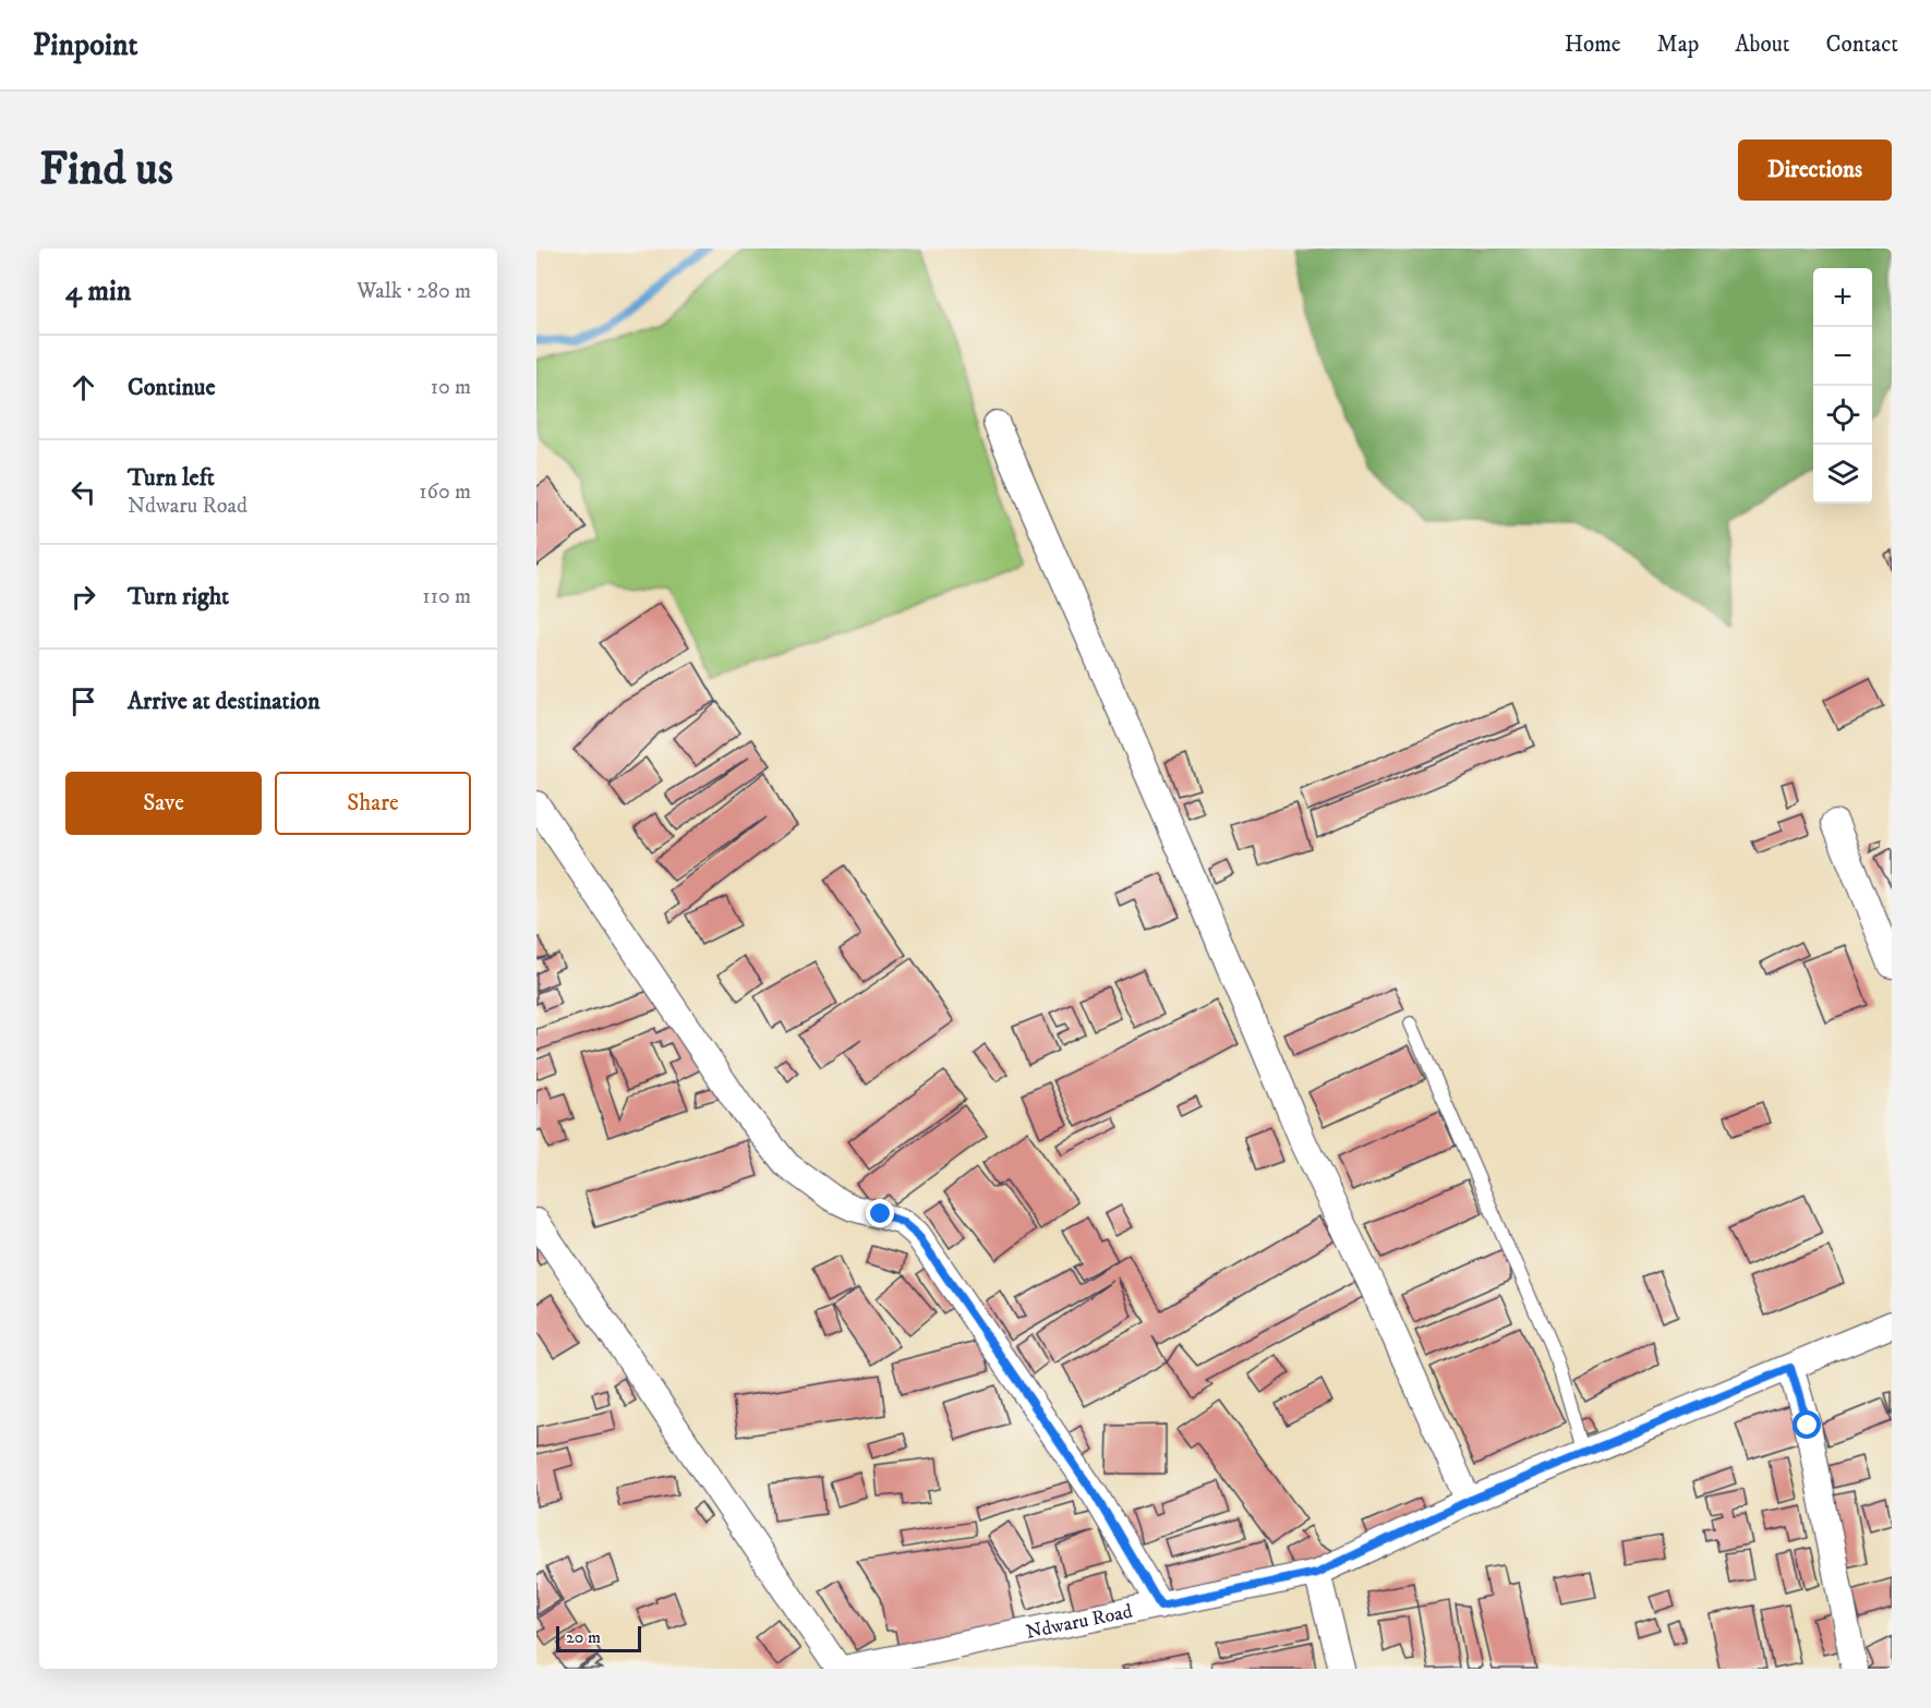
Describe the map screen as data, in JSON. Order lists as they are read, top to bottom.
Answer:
{
  "streets": {
    "street": ["Ndwaru Road"]
  },
  "scale_bar": "20 m",
  "page": {
    "header": "Pinpoint",
    "nav": [
      "Home",
      "Map",
      "About",
      "Contact"
    ],
    "buttons": [
      "Directions",
      ["Save", "Share"]
    ],
    "title": "Find us",
    "heading": ["4 min", "Walk · 280 m"],
    "map_buttons": ["+", "−"],
    "list": [
      ["Continue", "10 m"],
      ["Turn left", "Ndwaru Road", "160 m"],
      ["Turn right", "110 m"],
      "Arrive at destination"
    ],
    "scale": "20 m"
  }
}
